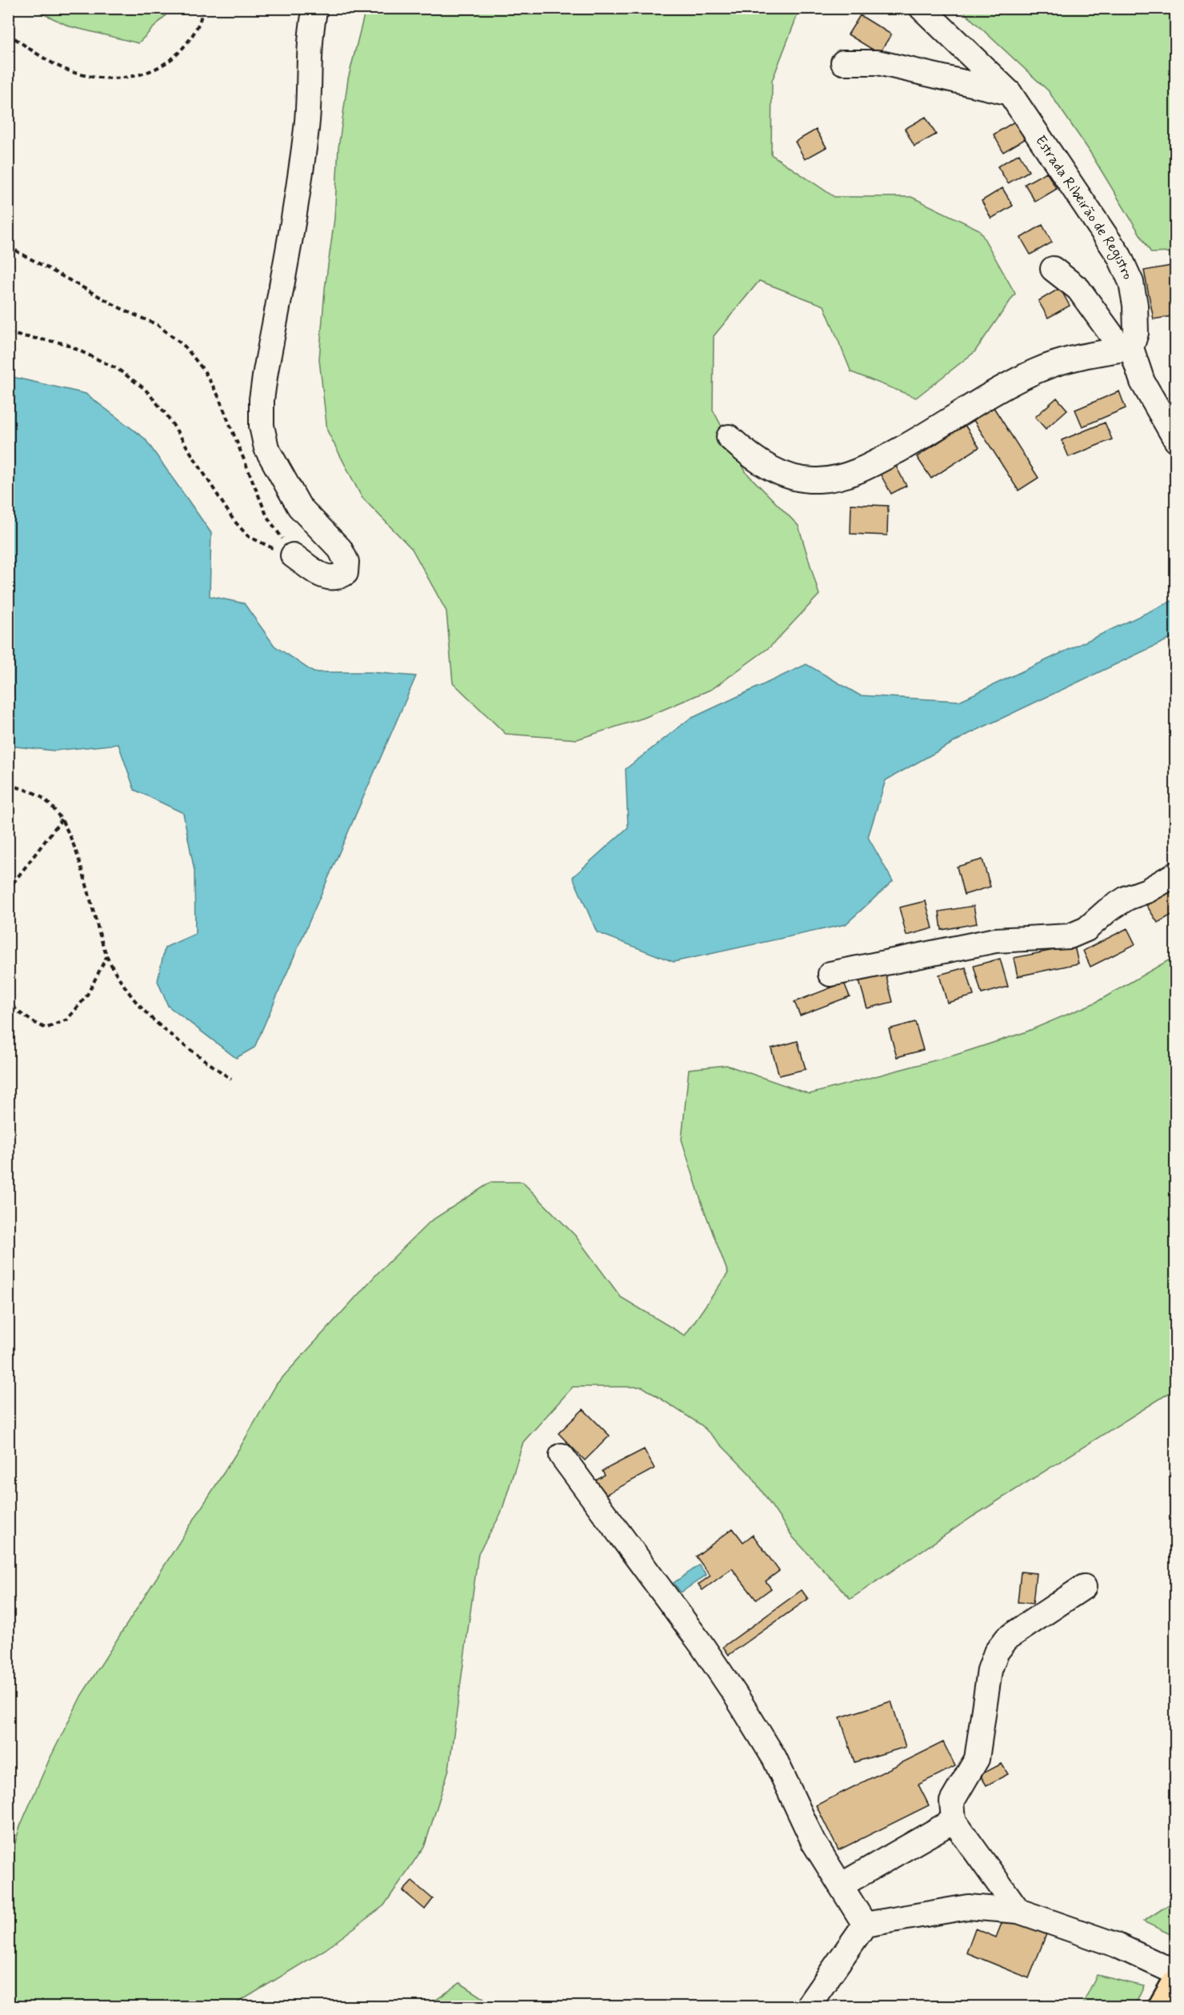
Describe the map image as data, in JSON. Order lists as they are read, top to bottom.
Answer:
{
  "streets": {
    "street": ["Estrada Ribeirão de Registro"]
  }
}
